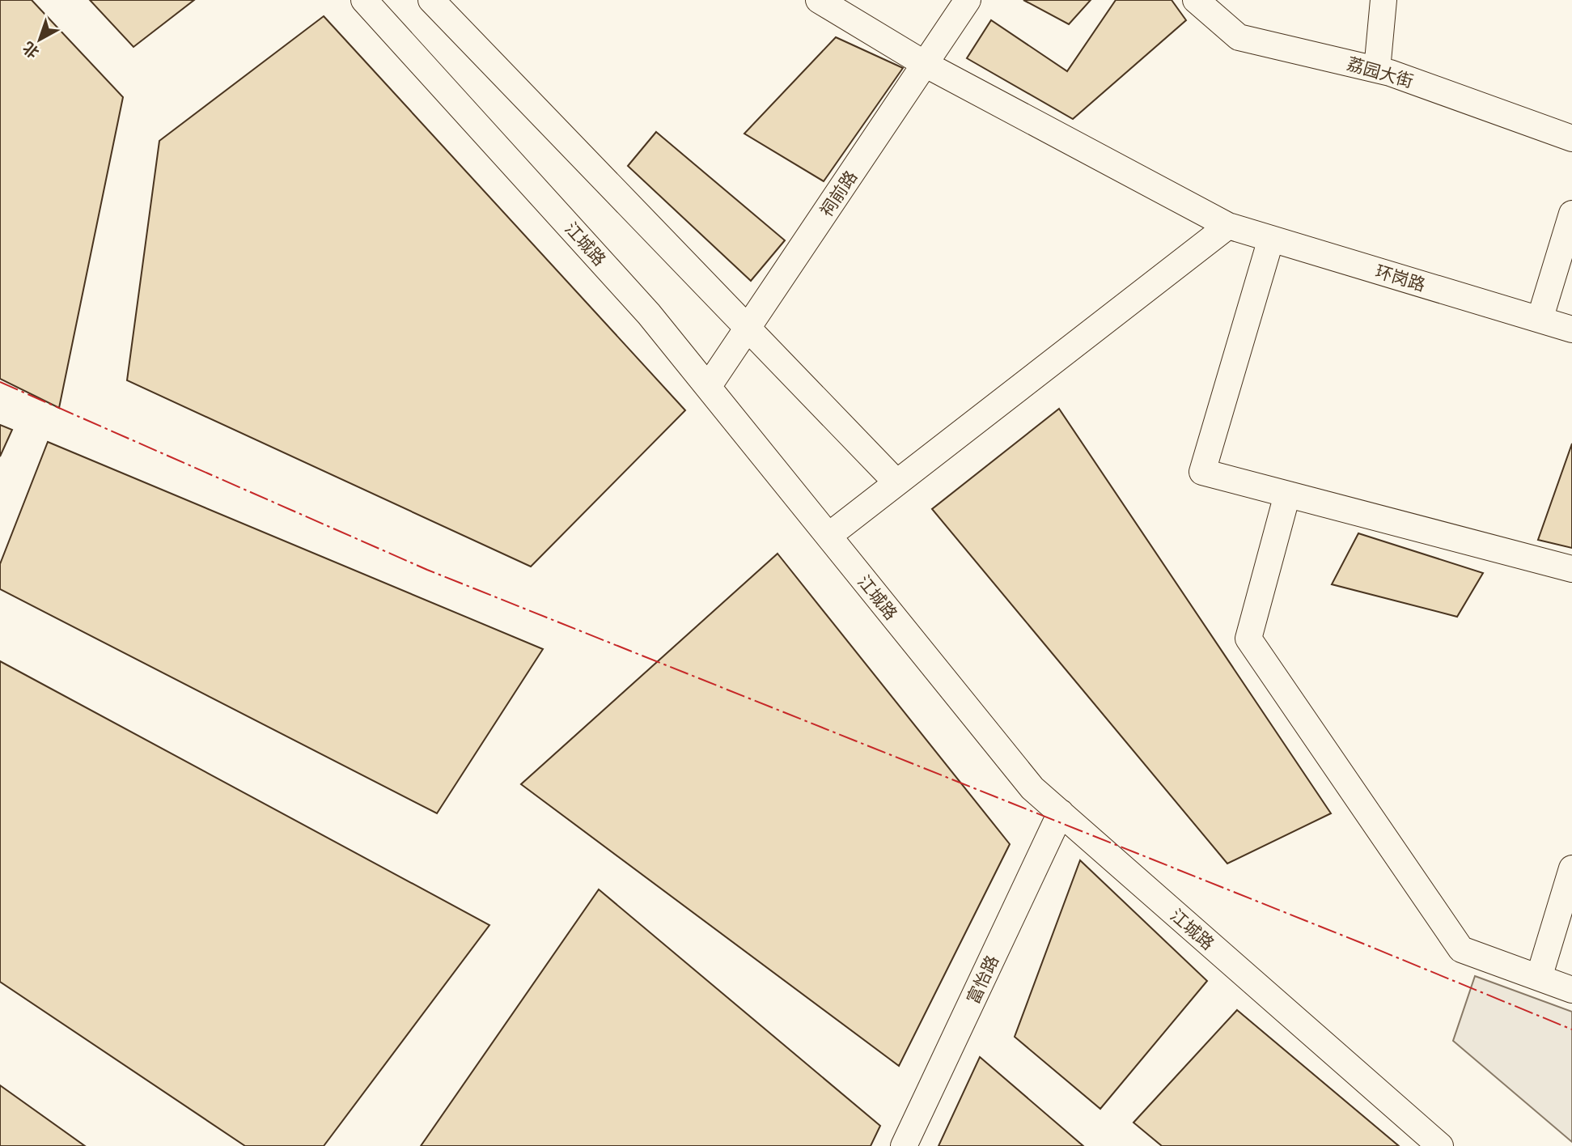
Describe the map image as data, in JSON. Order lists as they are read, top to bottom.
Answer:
{
  "streets": {
    "street": [
      "荔园大街",
      "祠前路",
      "江城路",
      "环岗路",
      "富怡路"
    ]
  },
  "crossings": [
    ["祠前路", "江城路"],
    ["祠前路", "环岗路"],
    ["江城路", "富怡路"]
  ],
  "north": "bottom left"
}
